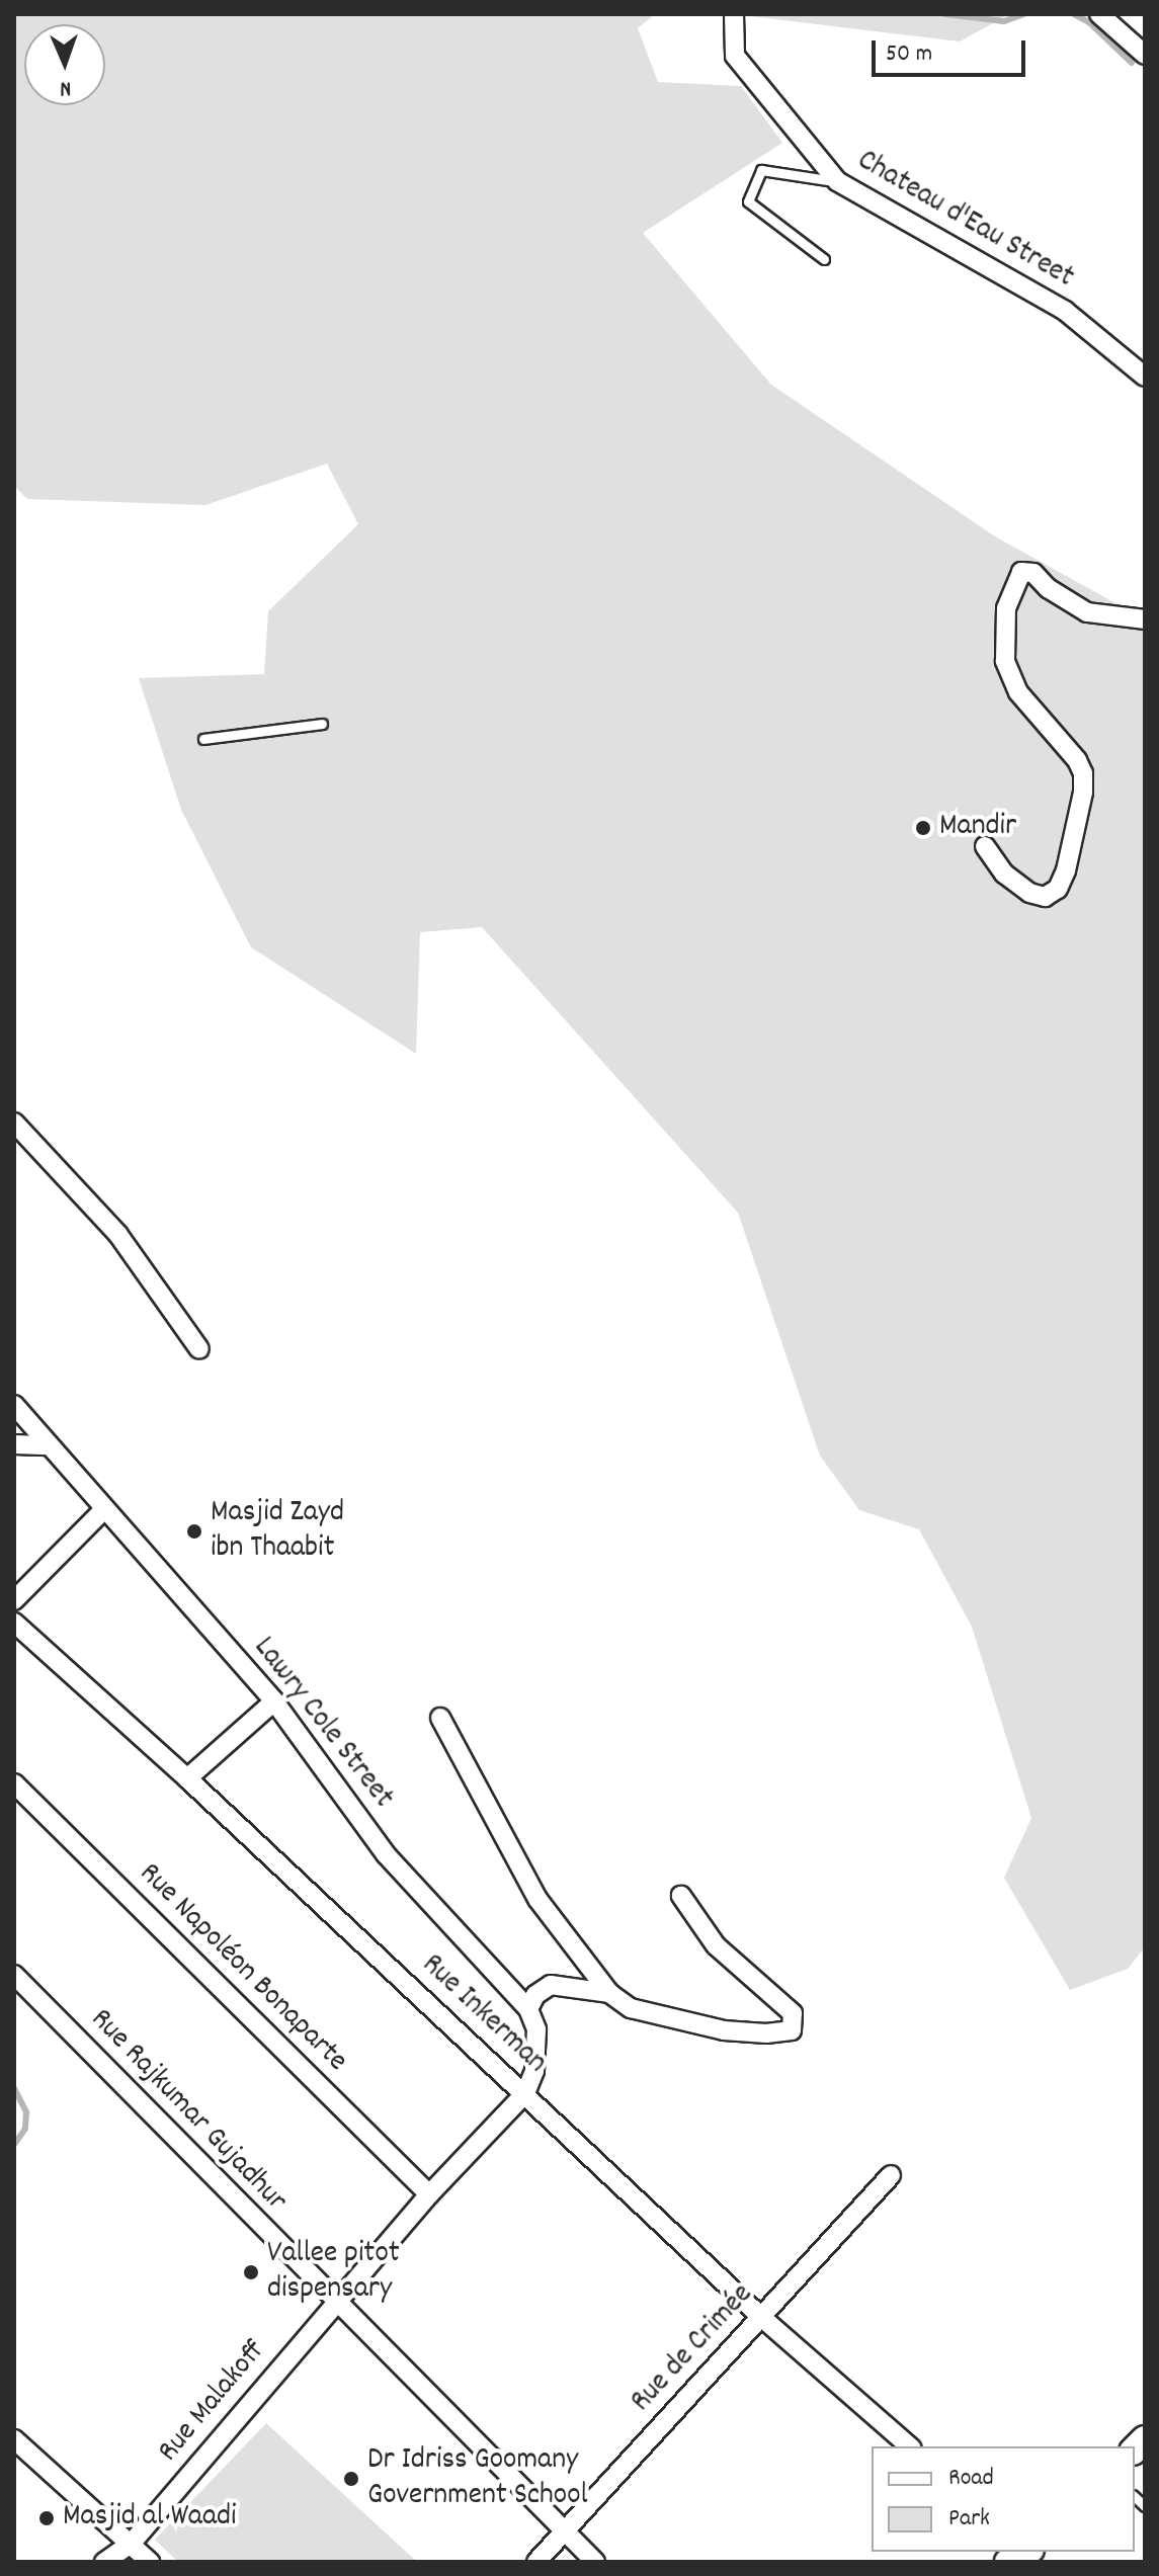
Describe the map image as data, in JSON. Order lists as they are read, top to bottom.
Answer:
{
  "streets": {
    "street": [
      "Chateau d'Eau Street",
      "Lawry Cole Street",
      "Rue Napoléon Bonaparte",
      "Rue Inkerman",
      "Rue Rajkumar Gujadhur",
      "Rue de Crimée",
      "Rue Malakoff"
    ]
  },
  "crossings": [
    ["Rue Napoléon Bonaparte", "Rue Malakoff"],
    ["Rue Inkerman", "Rue de Crimée"],
    ["Rue Inkerman", "Rue Malakoff"],
    ["Rue Rajkumar Gujadhur", "Rue de Crimée"],
    ["Rue Rajkumar Gujadhur", "Rue Malakoff"]
  ],
  "places": [
    "Mandir",
    "Masjid Zayd ibn Thaabit",
    "Vallee pitot dispensary",
    "Dr Idriss Goomany Government School",
    "Masjid al Waadi"
  ],
  "legend": ["Road", "Park"],
  "scale_bar": "50 m",
  "north": "bottom"
}
